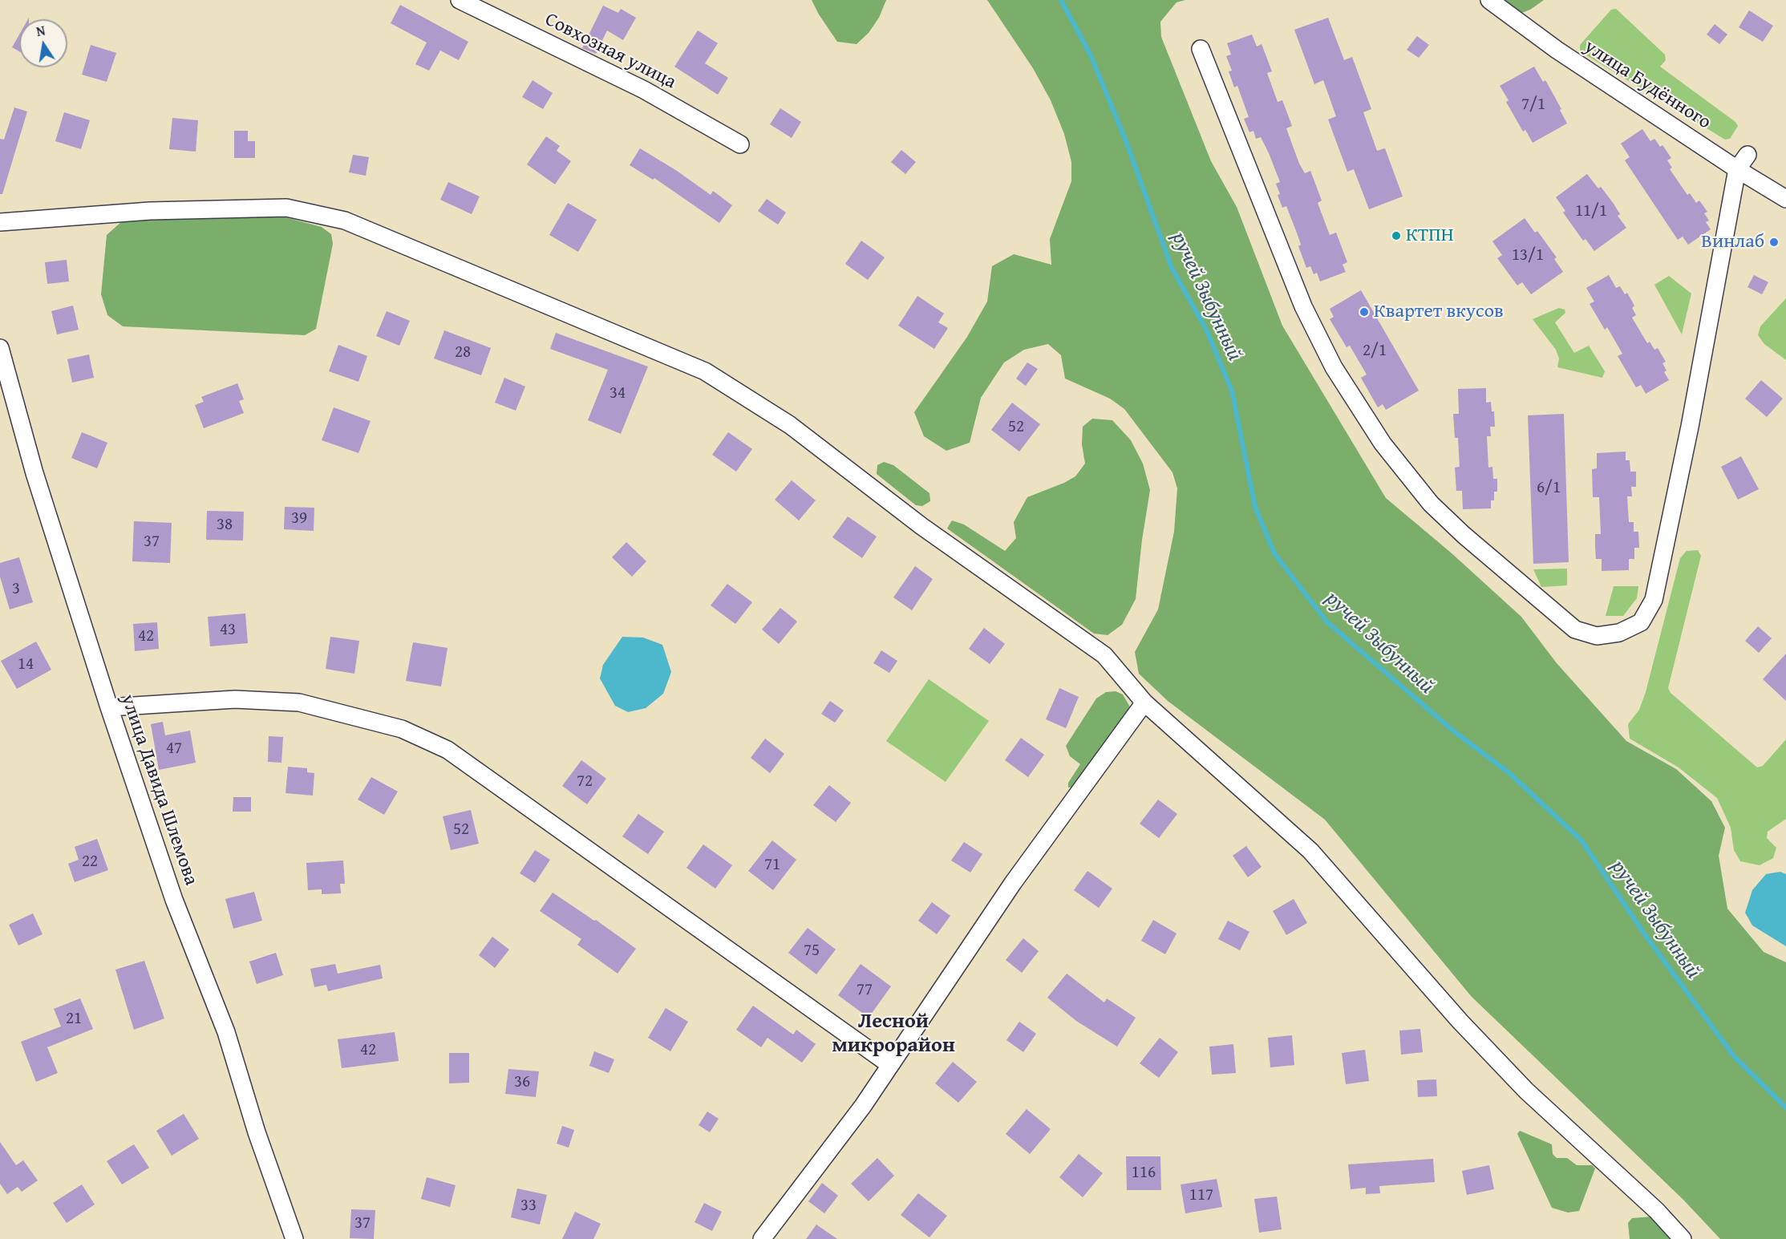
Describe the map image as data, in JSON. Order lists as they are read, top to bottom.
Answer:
{
  "streets": {
    "street": ["Совхозная улица", "улица Будённого", "улица Давида Шлемова"]
  },
  "districts": ["Лесной микрорайон"],
  "water": ["ручей Зыбунный"],
  "places": ["КТПН", "Винлаб", "Квартет вкусов"],
  "house_numbers": [
    "7/1",
    "11/1",
    "13/1",
    "2/1",
    "28",
    "34",
    "52",
    "6/1",
    "39",
    "38",
    "37",
    "3",
    "43",
    "42",
    "14",
    "47",
    "72",
    "52",
    "22",
    "71",
    "75",
    "77",
    "21",
    "42",
    "36",
    "116",
    "117",
    "33",
    "37"
  ],
  "north": "top"
}
